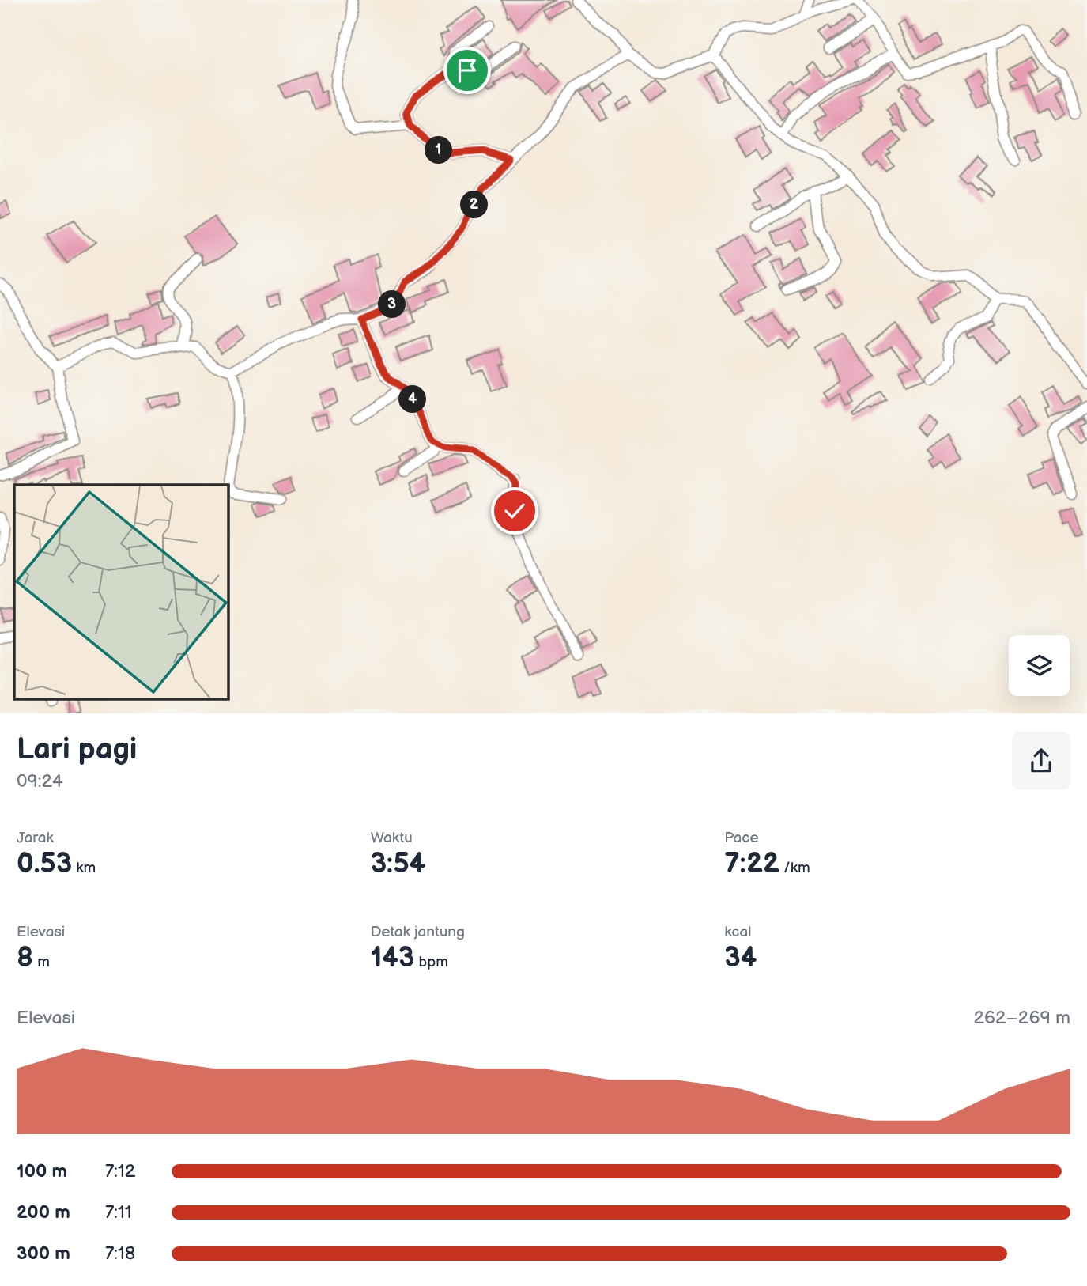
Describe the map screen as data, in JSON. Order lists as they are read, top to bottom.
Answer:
{
  "page": {
    "pins": [
      "1",
      "2",
      "3",
      "4"
    ],
    "heading": ["Lari pagi", "09:24"],
    "stats": [
      ["Jarak", "0.53 km"],
      ["Waktu", "3:54"],
      ["Pace", "7:22 /km"],
      ["Elevasi", "8 m"],
      ["Detak jantung", "143 bpm"],
      ["kcal", "34"]
    ],
    "chart": ["Elevasi", "262–269 m"],
    "list": [
      {
        "name": "100 m",
        "note": "7:12"
      },
      {
        "name": "200 m",
        "note": "7:11"
      },
      {
        "name": "300 m",
        "note": "7:18"
      }
    ]
  }
}
